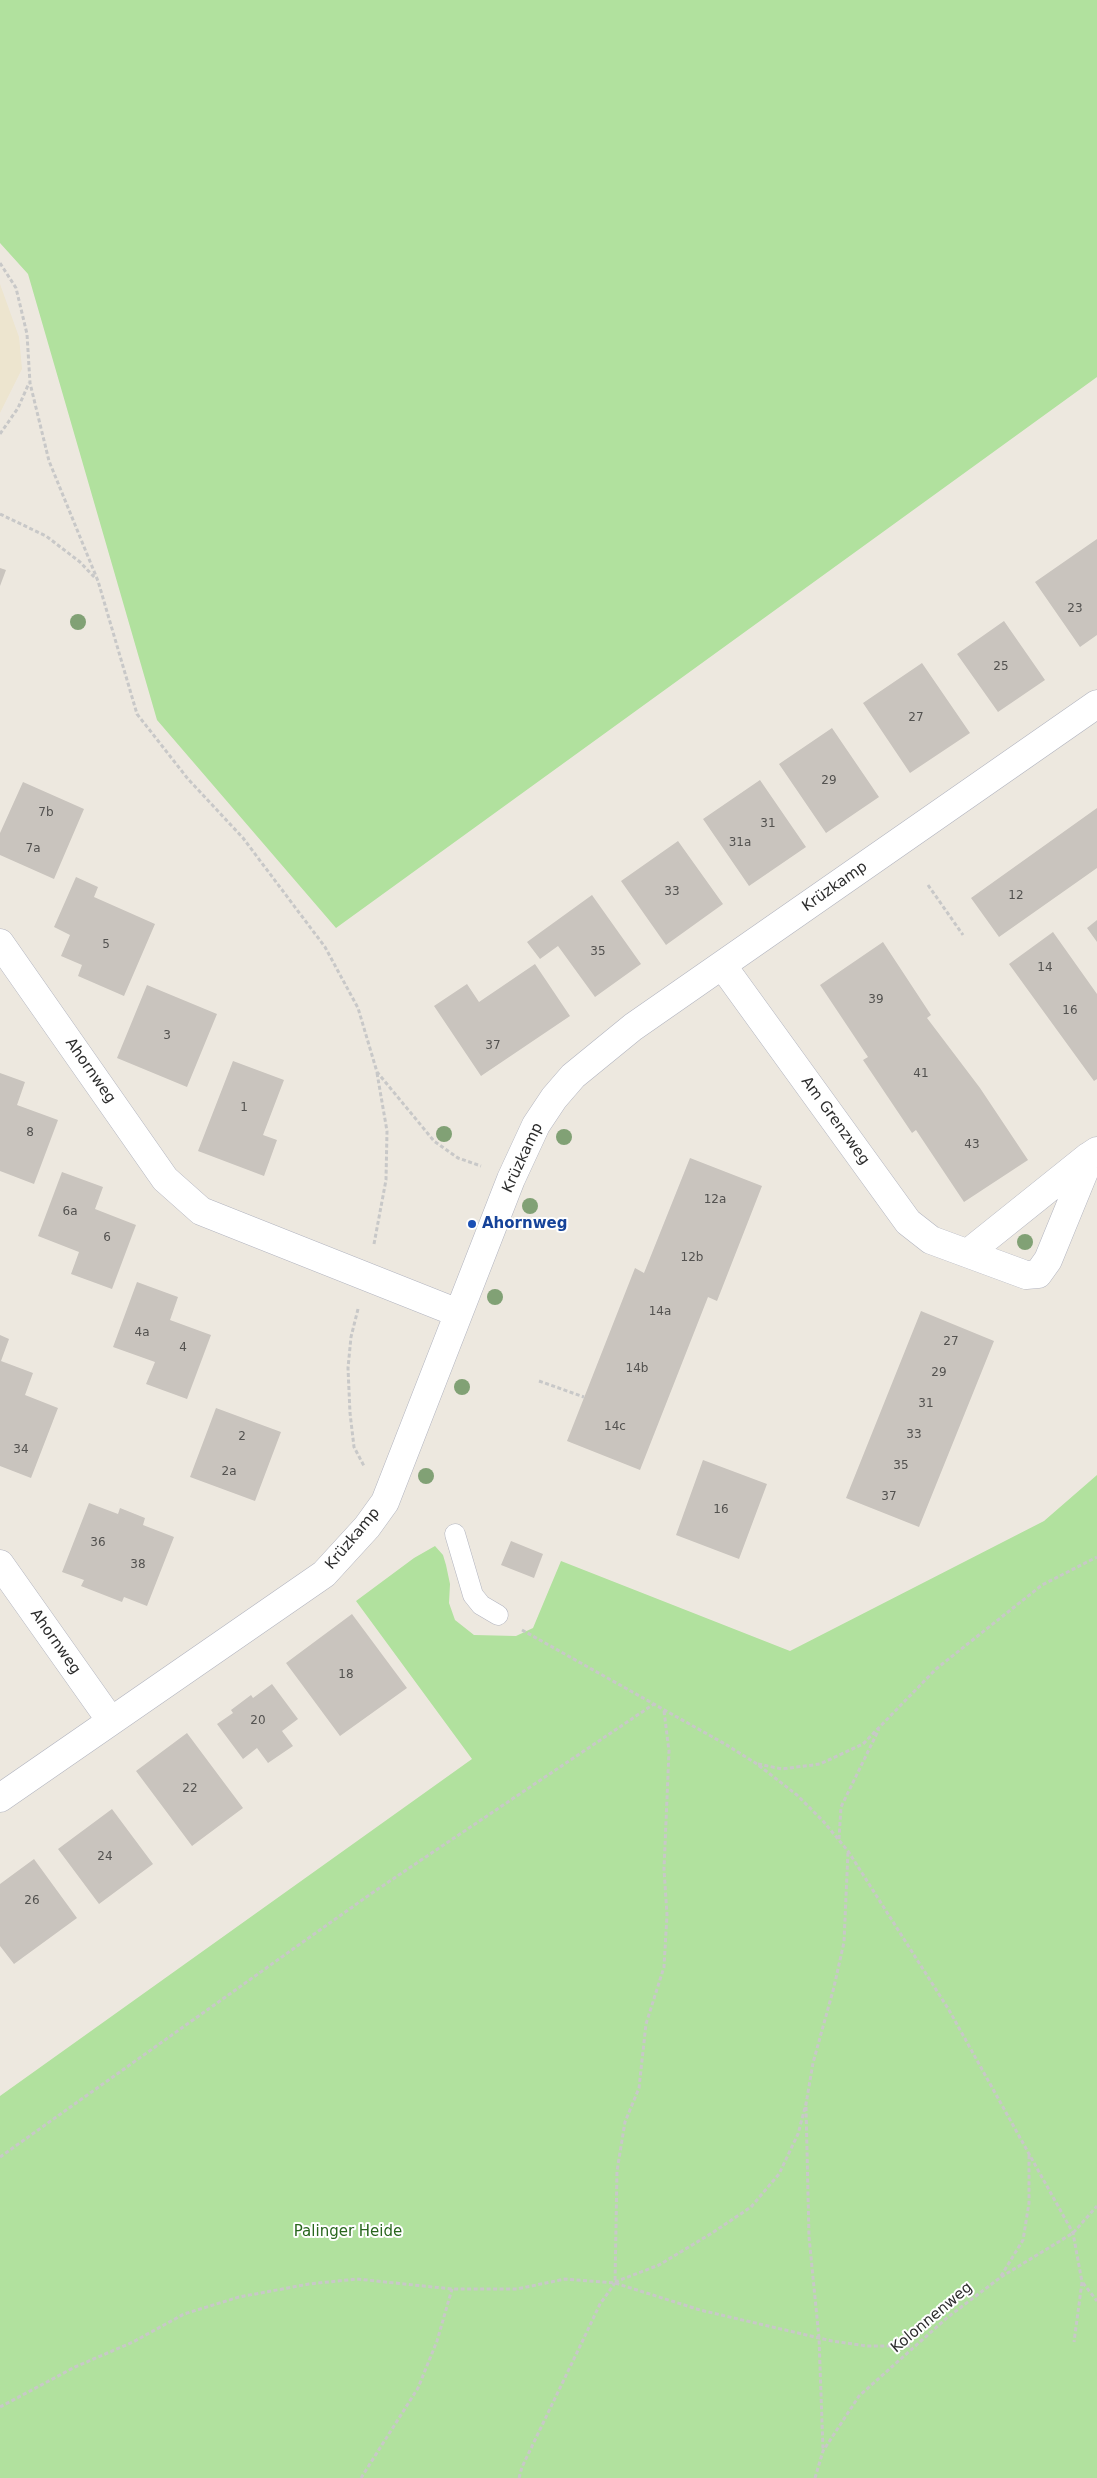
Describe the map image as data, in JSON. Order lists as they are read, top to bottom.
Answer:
{
  "streets": {
    "street": ["Krüzkamp", "Ahornweg", "Am Grenzweg"],
    "path": ["Kolonnenweg"]
  },
  "crossings": [
    ["Krüzkamp", "Ahornweg"],
    ["Krüzkamp", "Am Grenzweg"]
  ],
  "parks": ["Palinger Heide"],
  "places": ["Ahornweg"],
  "house_numbers": [
    "23",
    "25",
    "27",
    "29",
    "7b",
    "31",
    "31a",
    "7a",
    "33",
    "12",
    "5",
    "35",
    "14",
    "39",
    "16",
    "3",
    "37",
    "41",
    "1",
    "8",
    "43",
    "12a",
    "6a",
    "6",
    "12b",
    "14a",
    "4a",
    "27",
    "4",
    "14b",
    "29",
    "31",
    "14c",
    "33",
    "2",
    "34",
    "35",
    "2a",
    "37",
    "16",
    "36",
    "38",
    "18",
    "20",
    "22",
    "24",
    "26"
  ]
}
